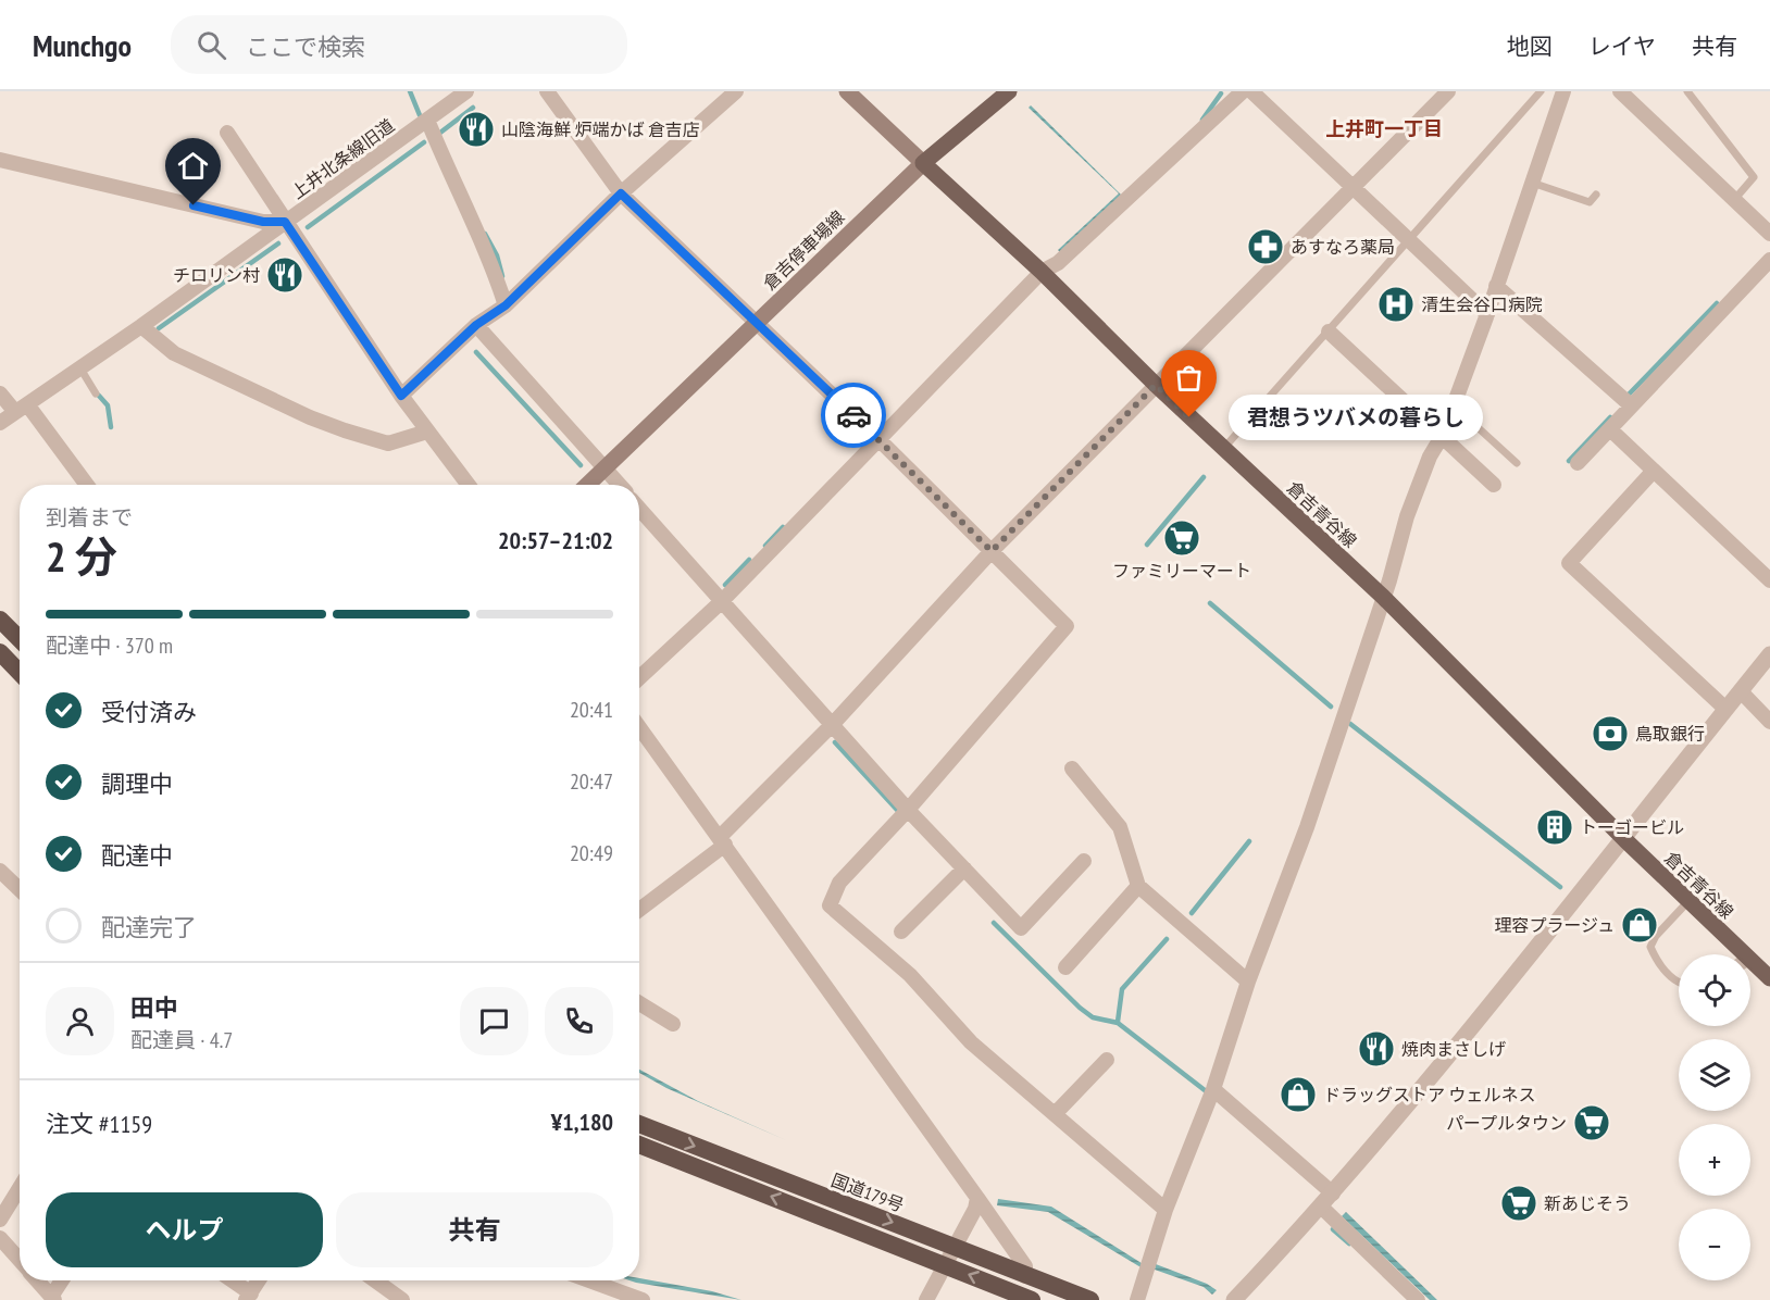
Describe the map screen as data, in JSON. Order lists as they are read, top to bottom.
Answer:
{
  "streets": {
    "highway": ["国道179号"],
    "main road": ["倉吉停車場線", "倉吉青谷線"],
    "street": ["上井北条線旧道"]
  },
  "crossings": [
    ["倉吉停車場線", "倉吉青谷線"]
  ],
  "districts": ["上井町一丁目"],
  "places": {
    "restaurant": ["山陰海鮮 炉端かば 倉吉店", "チロリン村", "焼肉まさしげ"],
    "pharmacy": ["あすなろ薬局"],
    "hospital": ["清生会谷口病院"],
    "other": ["君想うツバメの暮らし"],
    "supermarket": ["ファミリーマート", "パープルタウン", "新あじそう"],
    "bank": ["鳥取銀行"],
    "building": ["トーゴービル"],
    "shop": ["理容プラージュ", "ドラッグストア ウェルネス"]
  },
  "page": {
    "header": "Munchgo",
    "search": "ここで検索",
    "nav": ["地図", "レイヤ", "共有"],
    "bubble": "君想うツバメの暮らし",
    "heading": ["2 分", "到着まで", "20:57–21:02"],
    "panel": [
      "田中",
      "配達員 · 4.7",
      "注文 #1159",
      "¥1,180"
    ],
    "bar": "配達中 · 370 m",
    "list": [
      ["受付済み", "20:41"],
      ["調理中", "20:47"],
      ["配達中", "20:49"],
      "配達完了"
    ],
    "map_buttons": ["+", "−"],
    "buttons": ["ヘルプ", "共有"]
  }
}
